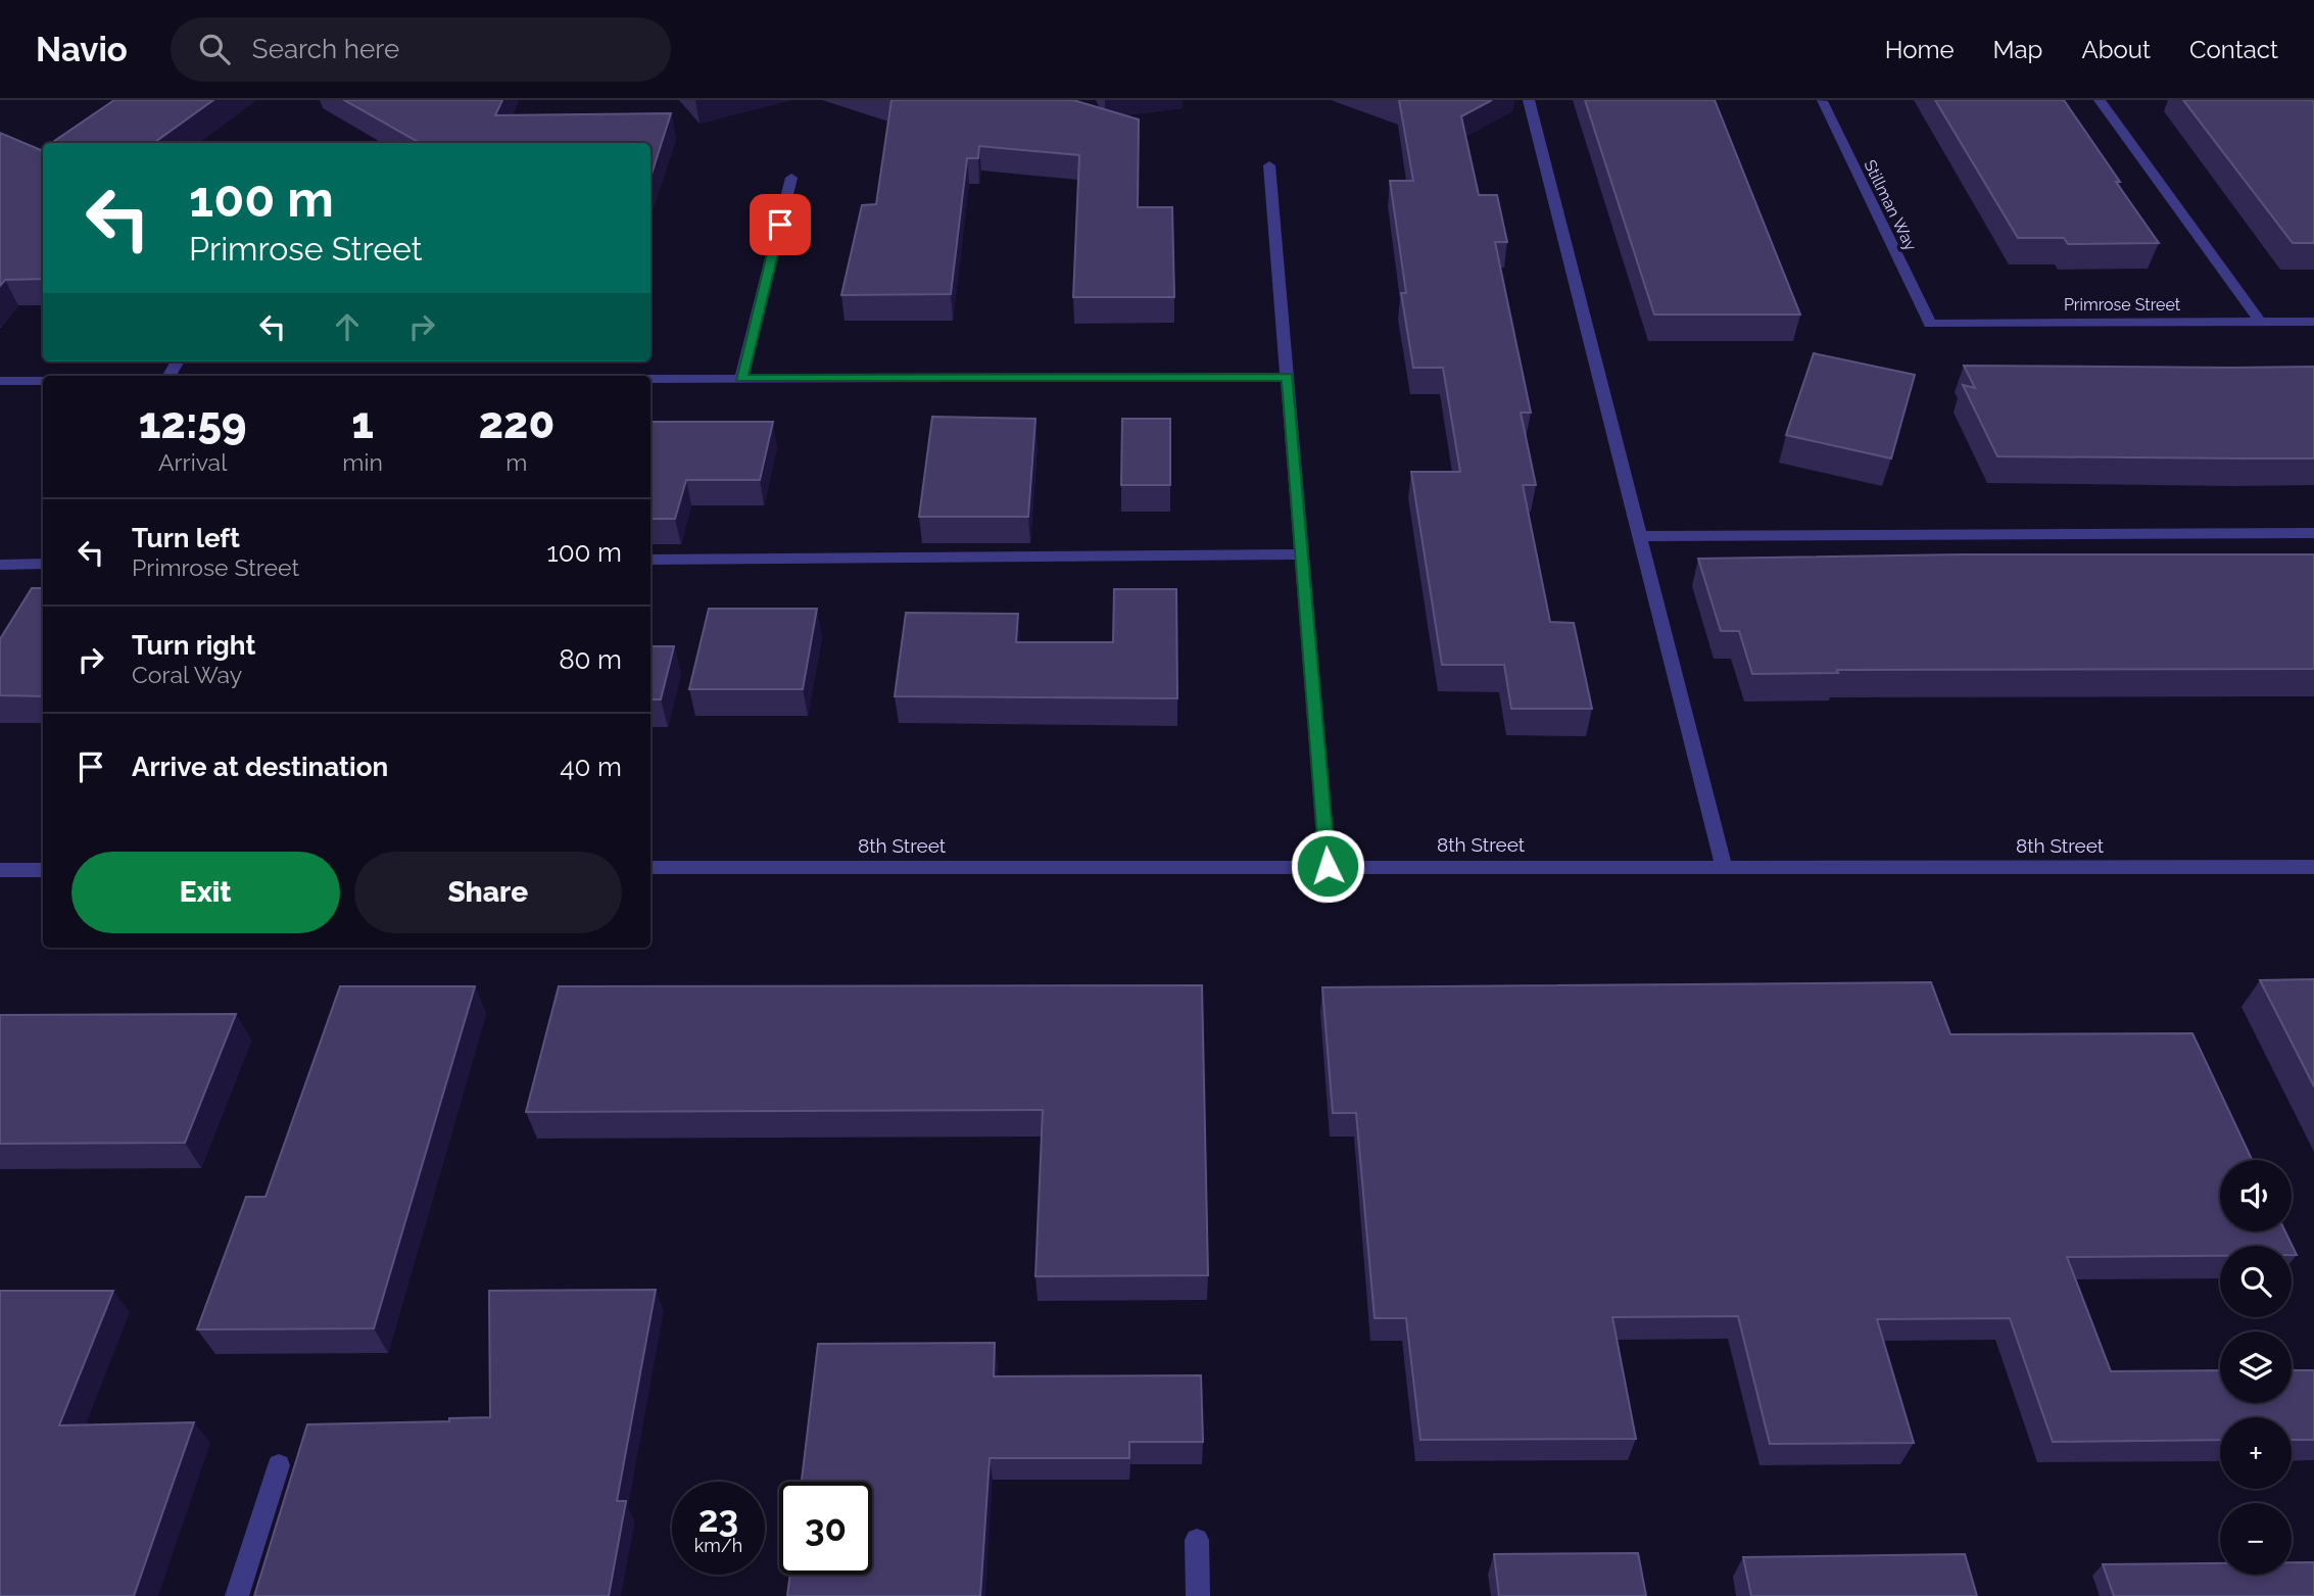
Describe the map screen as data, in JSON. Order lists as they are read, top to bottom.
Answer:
{
  "streets": {
    "street": ["Stillman Way", "Primrose Street", "8th Street"]
  },
  "crossings": [
    ["Stillman Way", "Primrose Street"]
  ],
  "page": {
    "header": "Navio",
    "search": "Search here",
    "nav": [
      "Home",
      "Map",
      "About",
      "Contact"
    ],
    "turn": ["100 m", "Primrose Street"],
    "eta": [
      "12:59",
      "Arrival",
      "1",
      "min",
      "220",
      "m"
    ],
    "list": [
      {
        "name": "Turn left",
        "note": "Primrose Street",
        "value": "100 m"
      },
      {
        "name": "Turn right",
        "note": "Coral Way",
        "value": "80 m"
      },
      {
        "name": "Arrive at destination",
        "value": "40 m"
      }
    ],
    "buttons": ["Exit", "Share"],
    "map_buttons": ["+", "−"],
    "speed": "23 km/h",
    "limit": "30"
  }
}
